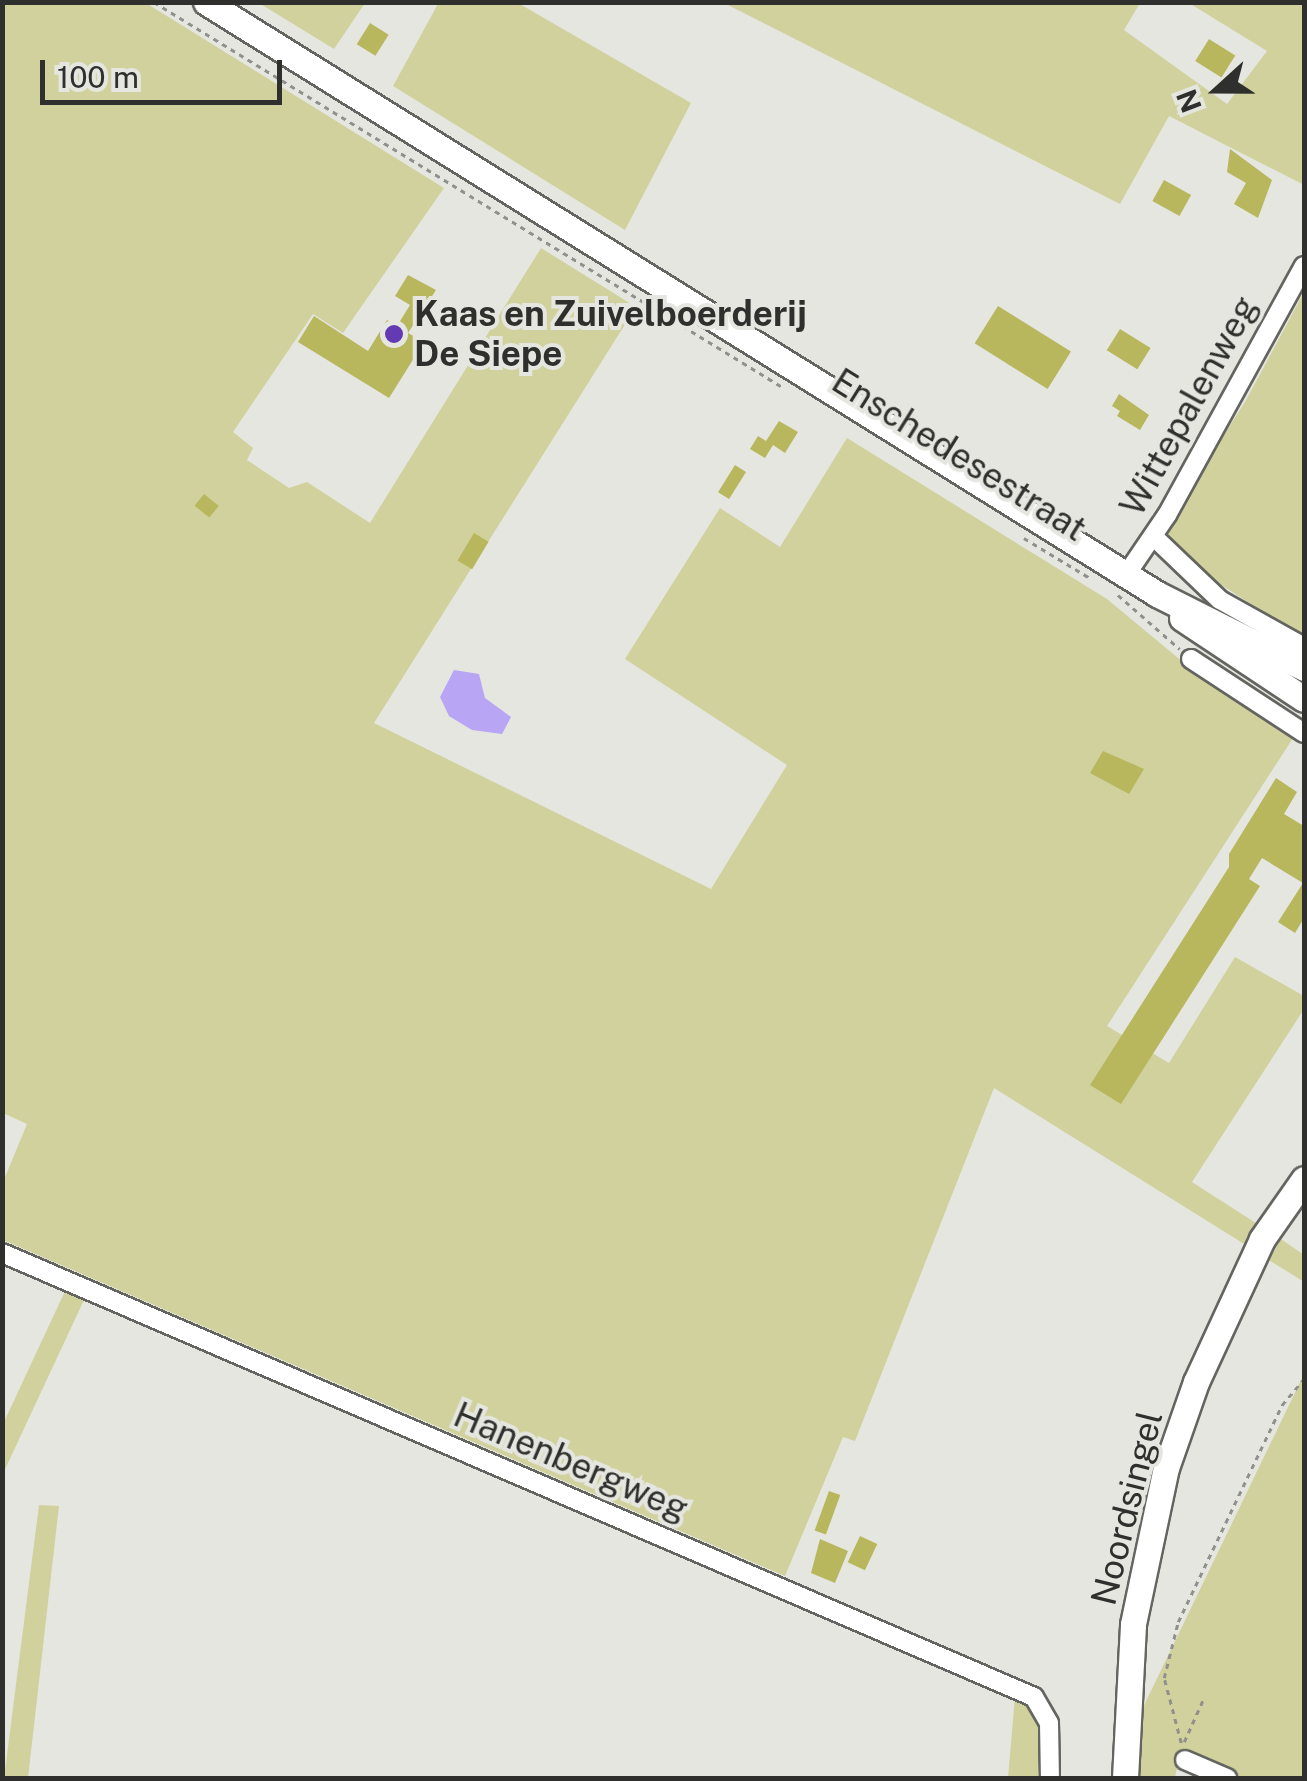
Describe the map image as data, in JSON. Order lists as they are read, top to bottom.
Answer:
{
  "streets": {
    "street": [
      "Wittepalenweg",
      "Enschedesestraat",
      "Hanenbergweg",
      "Noordsingel"
    ]
  },
  "crossings": [
    ["Wittepalenweg", "Enschedesestraat"]
  ],
  "places": ["Kaas en Zuivelboerderij De Siepe"],
  "scale_bar": "100 m",
  "north": "left"
}
